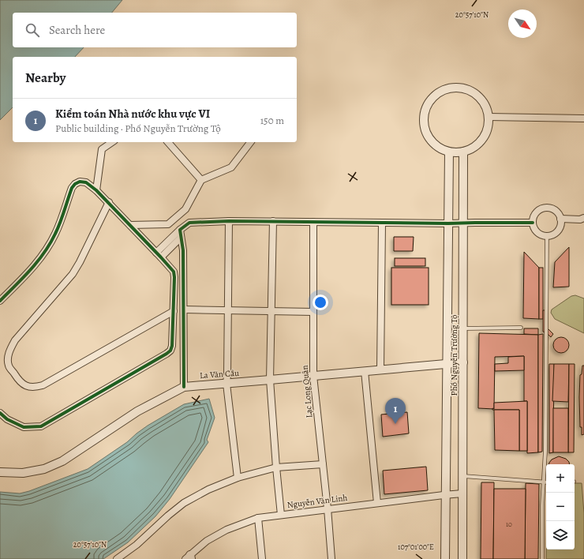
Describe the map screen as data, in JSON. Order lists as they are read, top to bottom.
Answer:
{
  "streets": {
    "street": [
      "Phố Nguyễn Trường Tộ",
      "La Văn Cầu",
      "Lạc Long Quân",
      "Nguyễn Văn Linh"
    ]
  },
  "crossings": [
    ["Phố Nguyễn Trường Tộ", "La Văn Cầu"],
    ["Phố Nguyễn Trường Tộ", "Nguyễn Văn Linh"],
    ["La Văn Cầu", "Lạc Long Quân"],
    ["Lạc Long Quân", "Nguyễn Văn Linh"]
  ],
  "house_numbers": ["10"],
  "north": "bottom right",
  "page": {
    "search": "Search here",
    "heading": "Nearby",
    "list": [
      {
        "mark": "1",
        "name": "Kiểm toán Nhà nước khu vực VI",
        "note": "Public building · Phố Nguyễn Trường Tộ",
        "value": "150 m"
      }
    ],
    "pins": "1",
    "map_buttons": ["+", "−"]
  },
  "coordinates": ["20°57'10\"N", "107°01'00\"E"]
}
